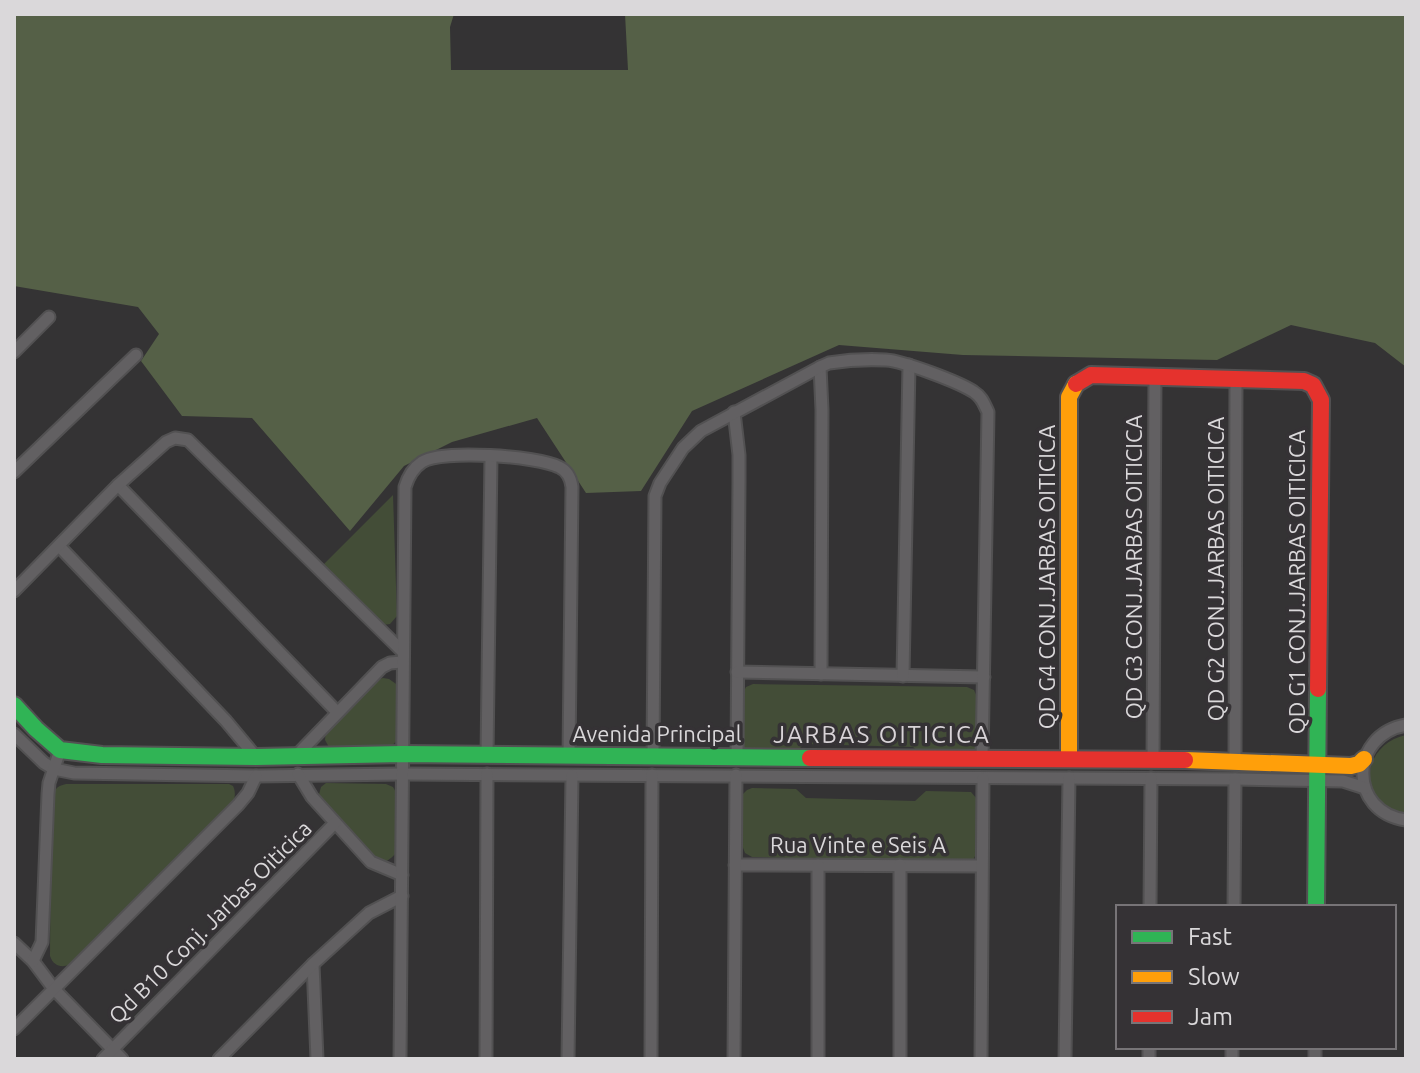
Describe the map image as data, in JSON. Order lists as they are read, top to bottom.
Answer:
{
  "streets": {
    "street": [
      "QD G3 CONJ.JARBAS OITICICA",
      "QD G2 CONJ.JARBAS OITICICA",
      "QD G4 CONJ.JARBAS OITICICA",
      "QD G1 CONJ.JARBAS OITICICA",
      "Avenida Principal",
      "Rua Vinte e Seis A",
      "Qd B10 Conj. Jarbas Oiticica"
    ]
  },
  "crossings": [
    ["QD G3 CONJ.JARBAS OITICICA", "QD G4 CONJ.JARBAS OITICICA"],
    ["QD G3 CONJ.JARBAS OITICICA", "Avenida Principal"],
    ["QD G2 CONJ.JARBAS OITICICA", "QD G1 CONJ.JARBAS OITICICA"],
    ["QD G2 CONJ.JARBAS OITICICA", "Avenida Principal"],
    ["QD G4 CONJ.JARBAS OITICICA", "Avenida Principal"],
    ["QD G1 CONJ.JARBAS OITICICA", "Avenida Principal"]
  ],
  "districts": ["JARBAS OITICICA"],
  "legend": ["Fast", "Slow", "Jam"]
}
